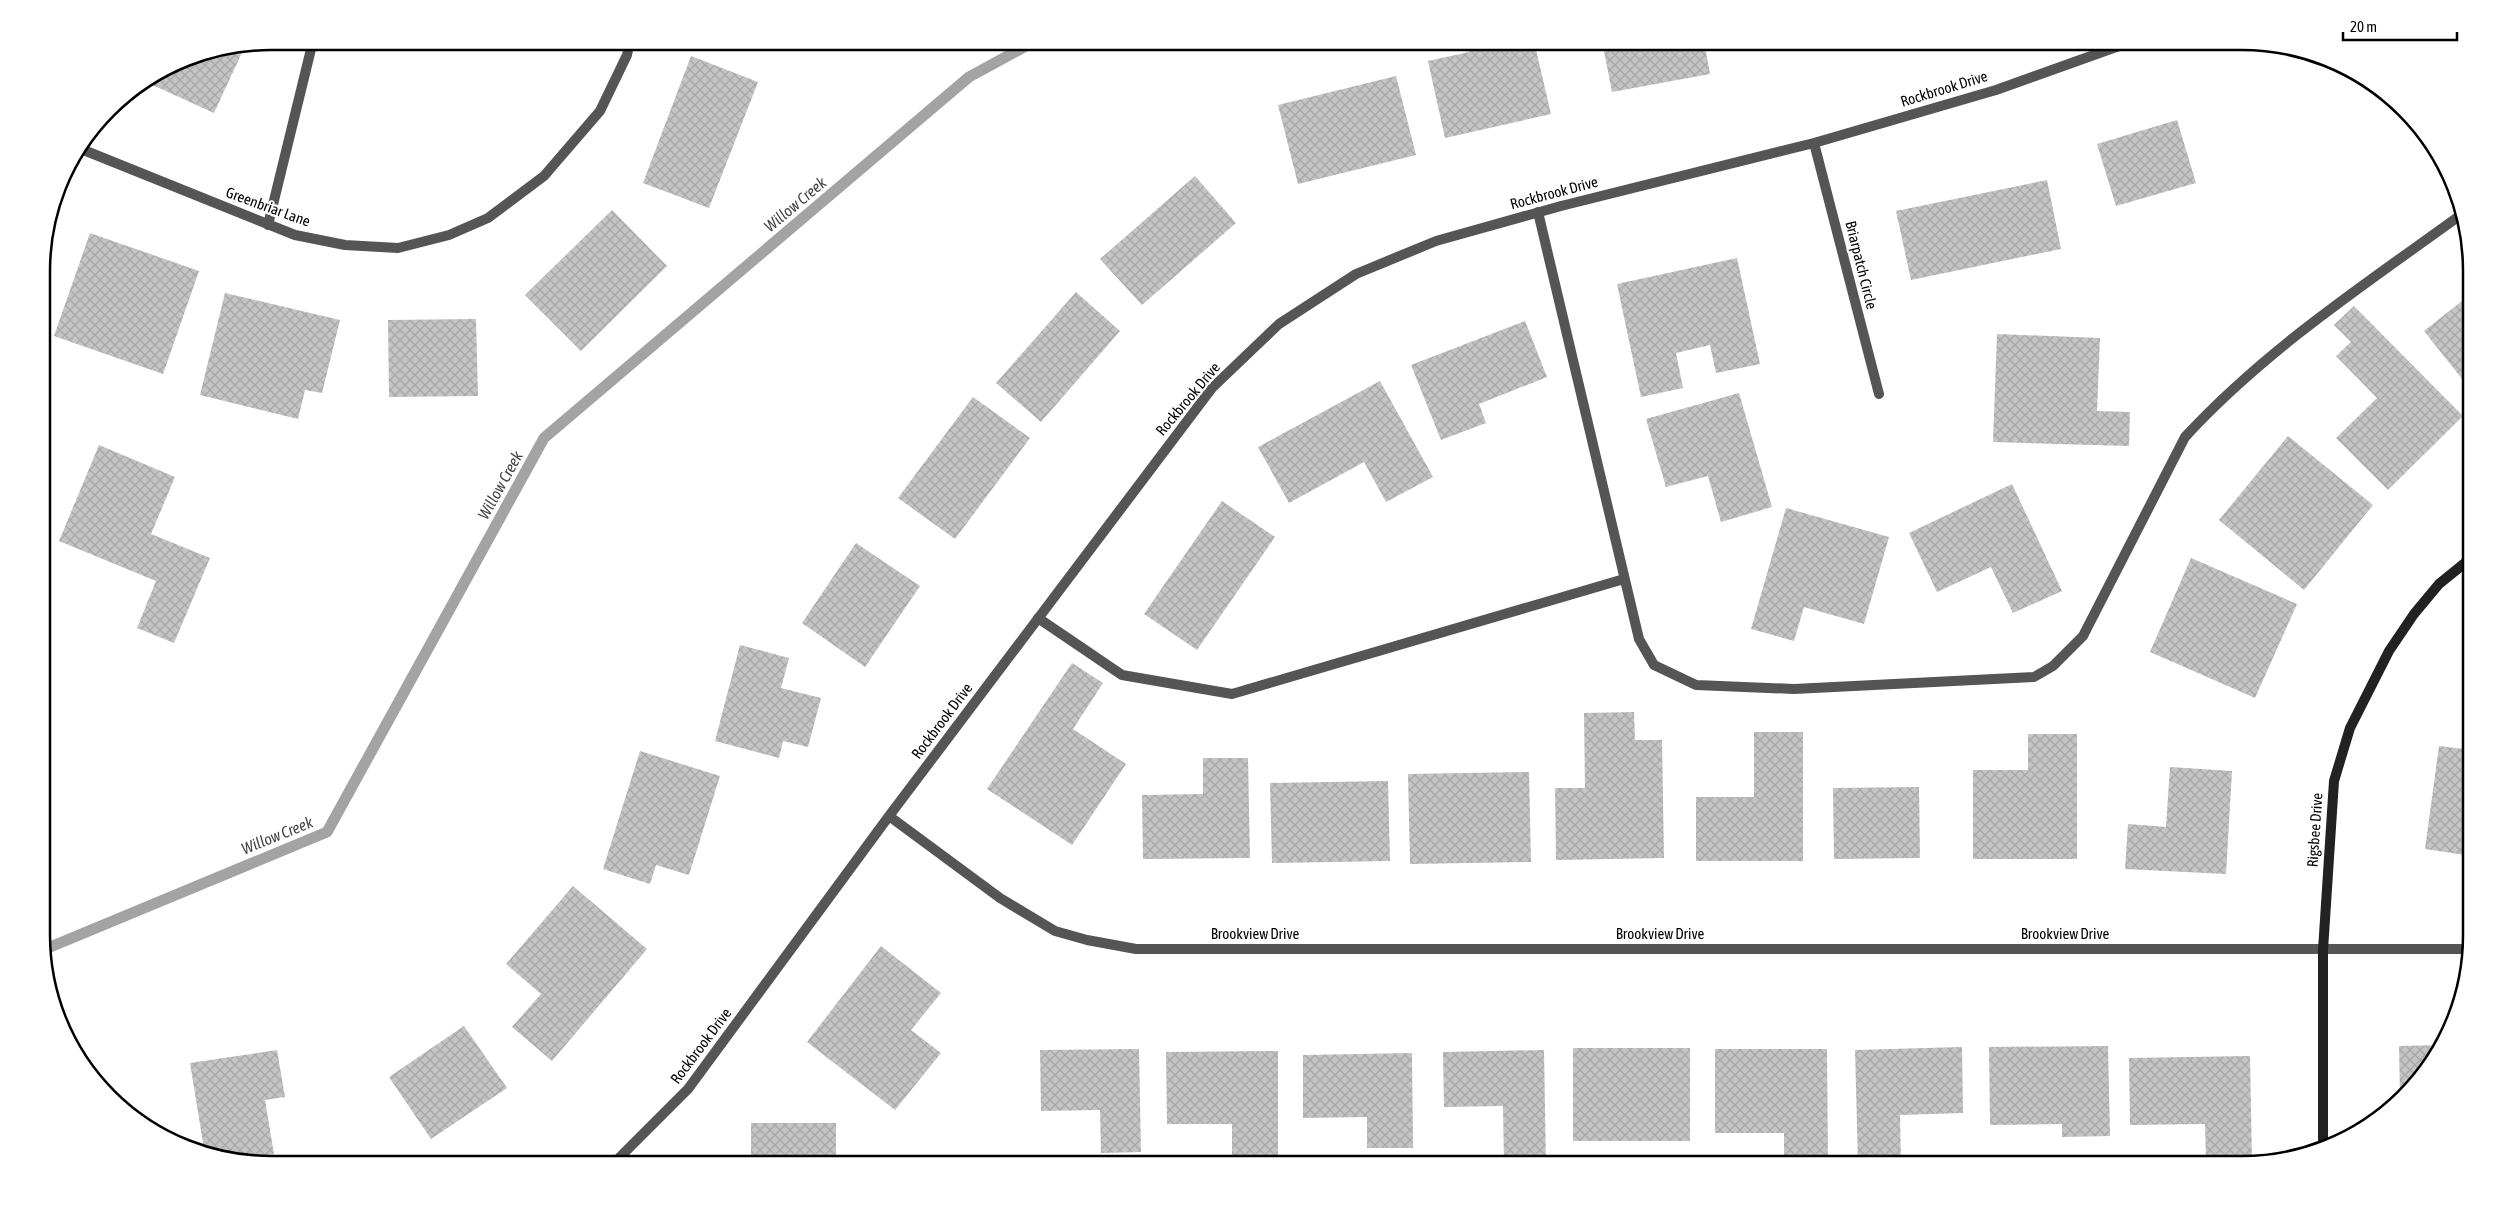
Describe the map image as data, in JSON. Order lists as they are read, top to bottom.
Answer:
{
  "streets": {
    "street": [
      "Rockbrook Drive",
      "Greenbriar Lane",
      "Briarpatch Circle",
      "Rigsbee Drive",
      "Brookview Drive"
    ]
  },
  "crossings": [
    ["Rockbrook Drive", "Briarpatch Circle"],
    ["Rockbrook Drive", "Brookview Drive"],
    ["Rigsbee Drive", "Brookview Drive"]
  ],
  "water": ["Willow Creek"],
  "scale_bar": "20 m"
}
